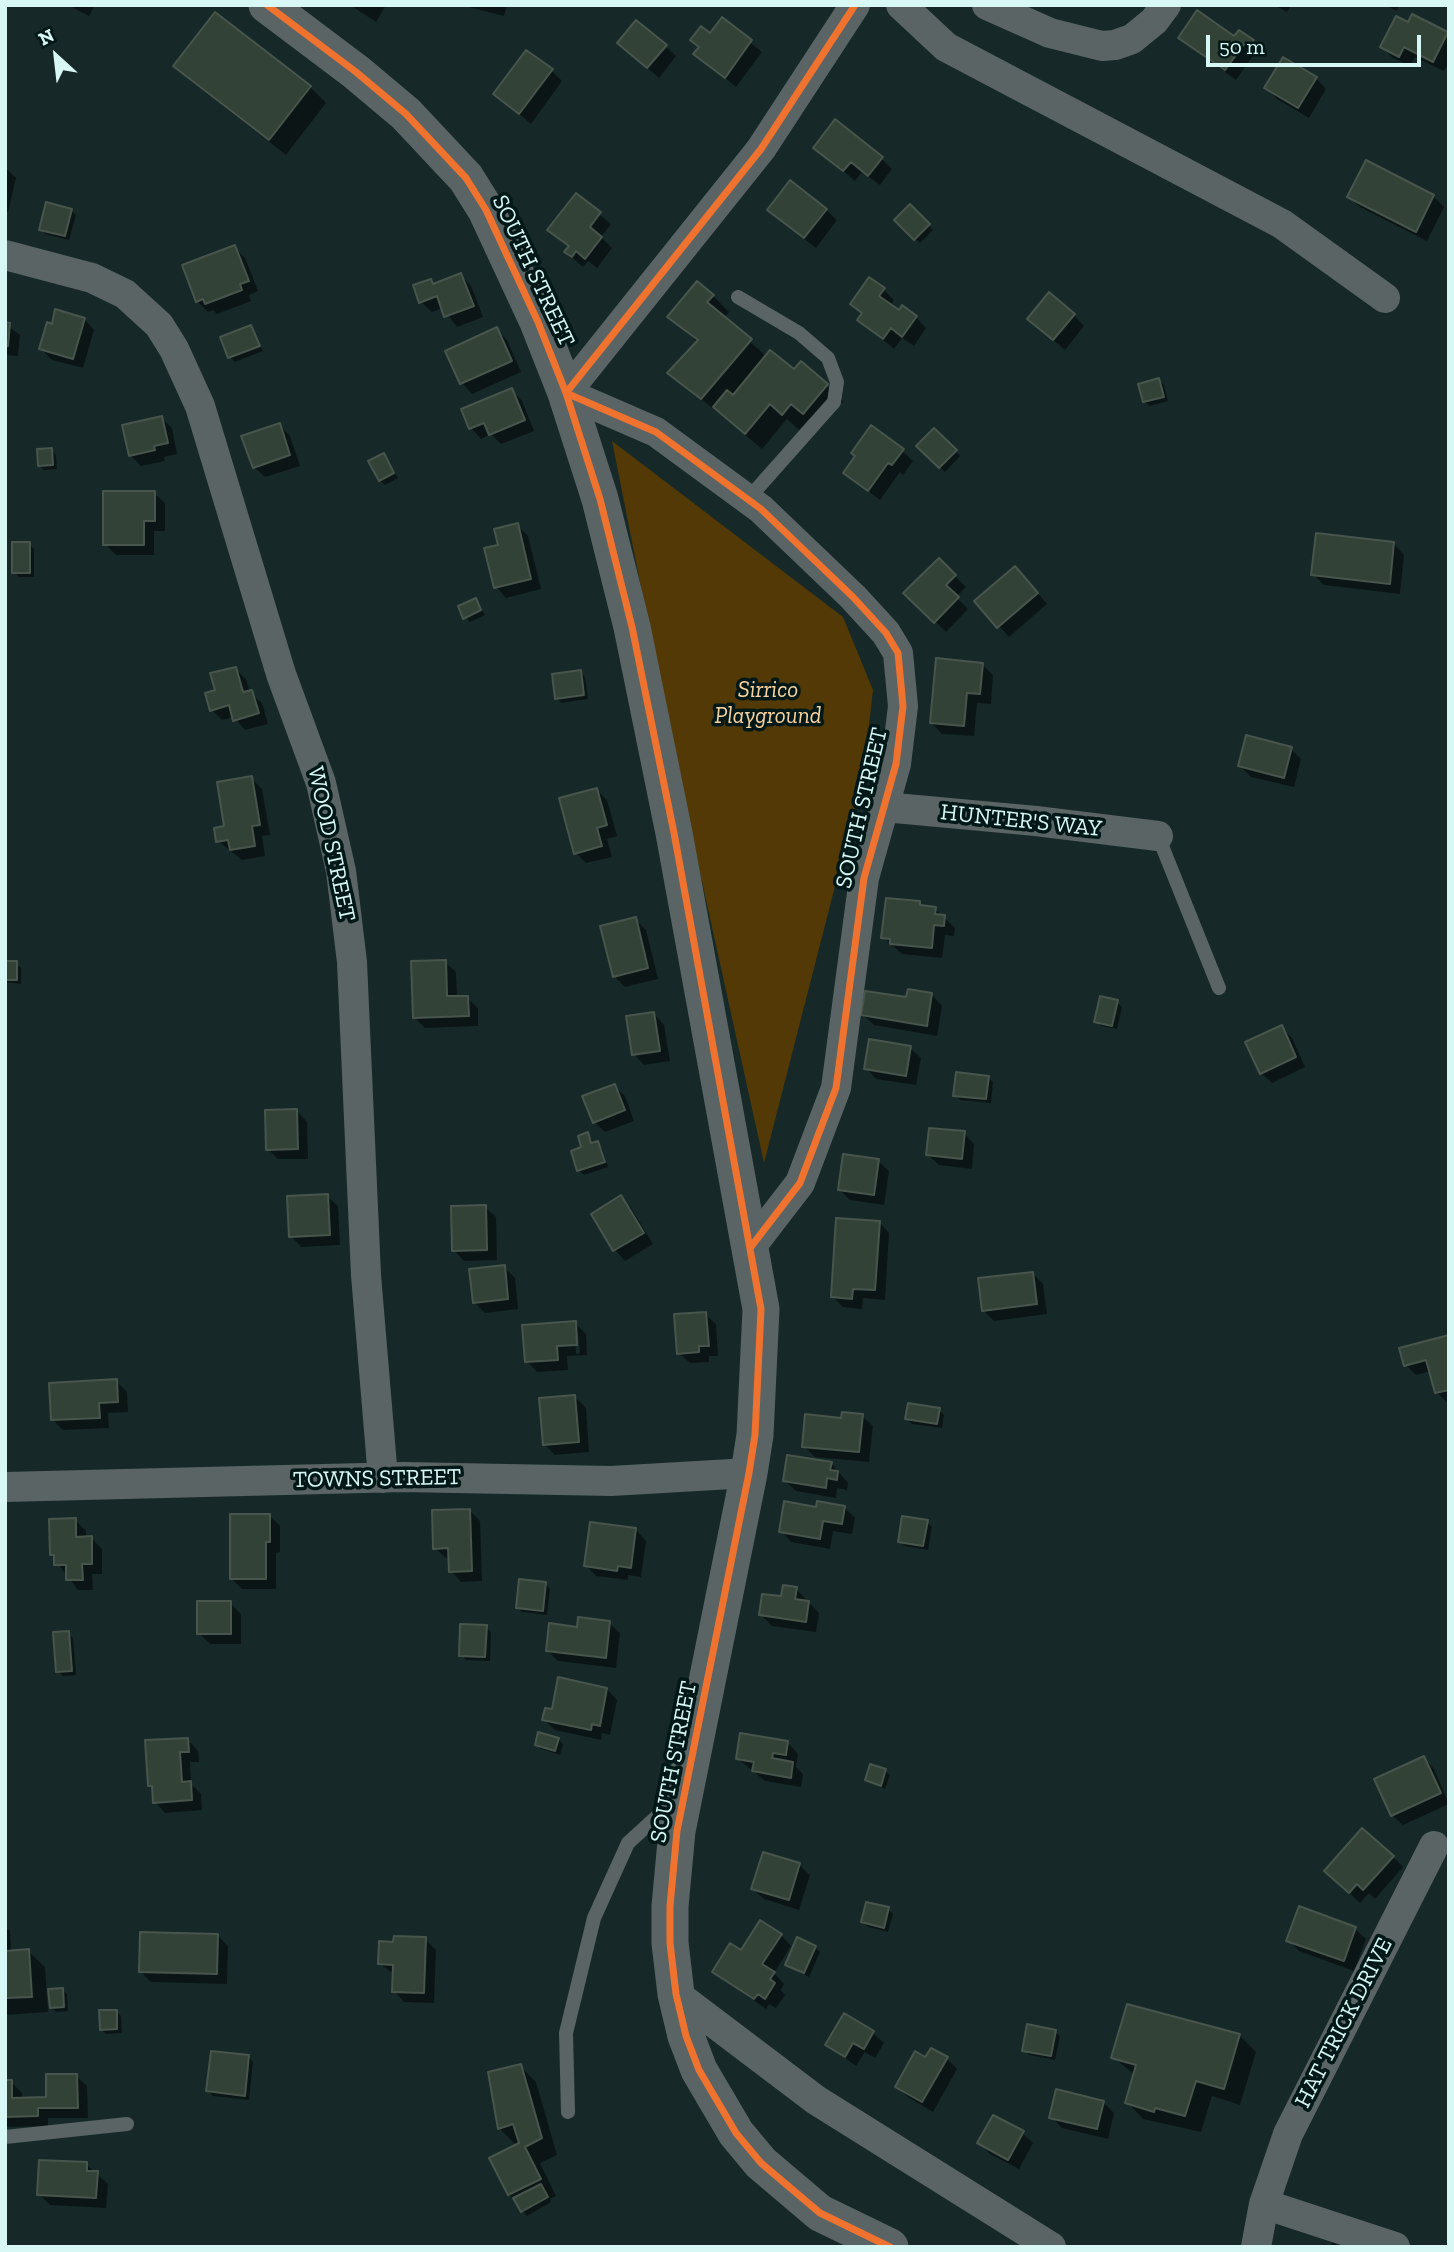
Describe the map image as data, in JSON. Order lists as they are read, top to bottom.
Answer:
{
  "streets": {
    "street": [
      "SOUTH STREET",
      "HUNTER'S WAY",
      "WOOD STREET",
      "TOWNS STREET",
      "HAT TRICK DRIVE"
    ]
  },
  "crossings": [
    ["SOUTH STREET", "HUNTER'S WAY"],
    ["SOUTH STREET", "TOWNS STREET"],
    ["WOOD STREET", "TOWNS STREET"]
  ],
  "parks": ["Sirrico Playground"],
  "scale_bar": "50 m",
  "north": "top left"
}
